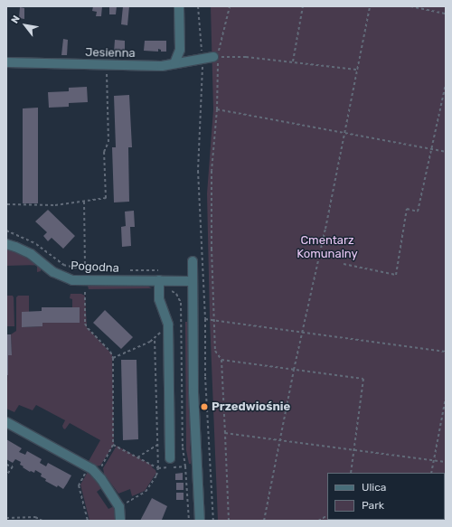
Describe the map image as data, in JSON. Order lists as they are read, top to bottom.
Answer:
{
  "streets": {
    "street": ["Jesienna", "Pogodna"]
  },
  "parks": ["Cmentarz Komunalny"],
  "places": ["Przedwiośnie"],
  "legend": ["Ulica", "Park"],
  "north": "top left"
}
